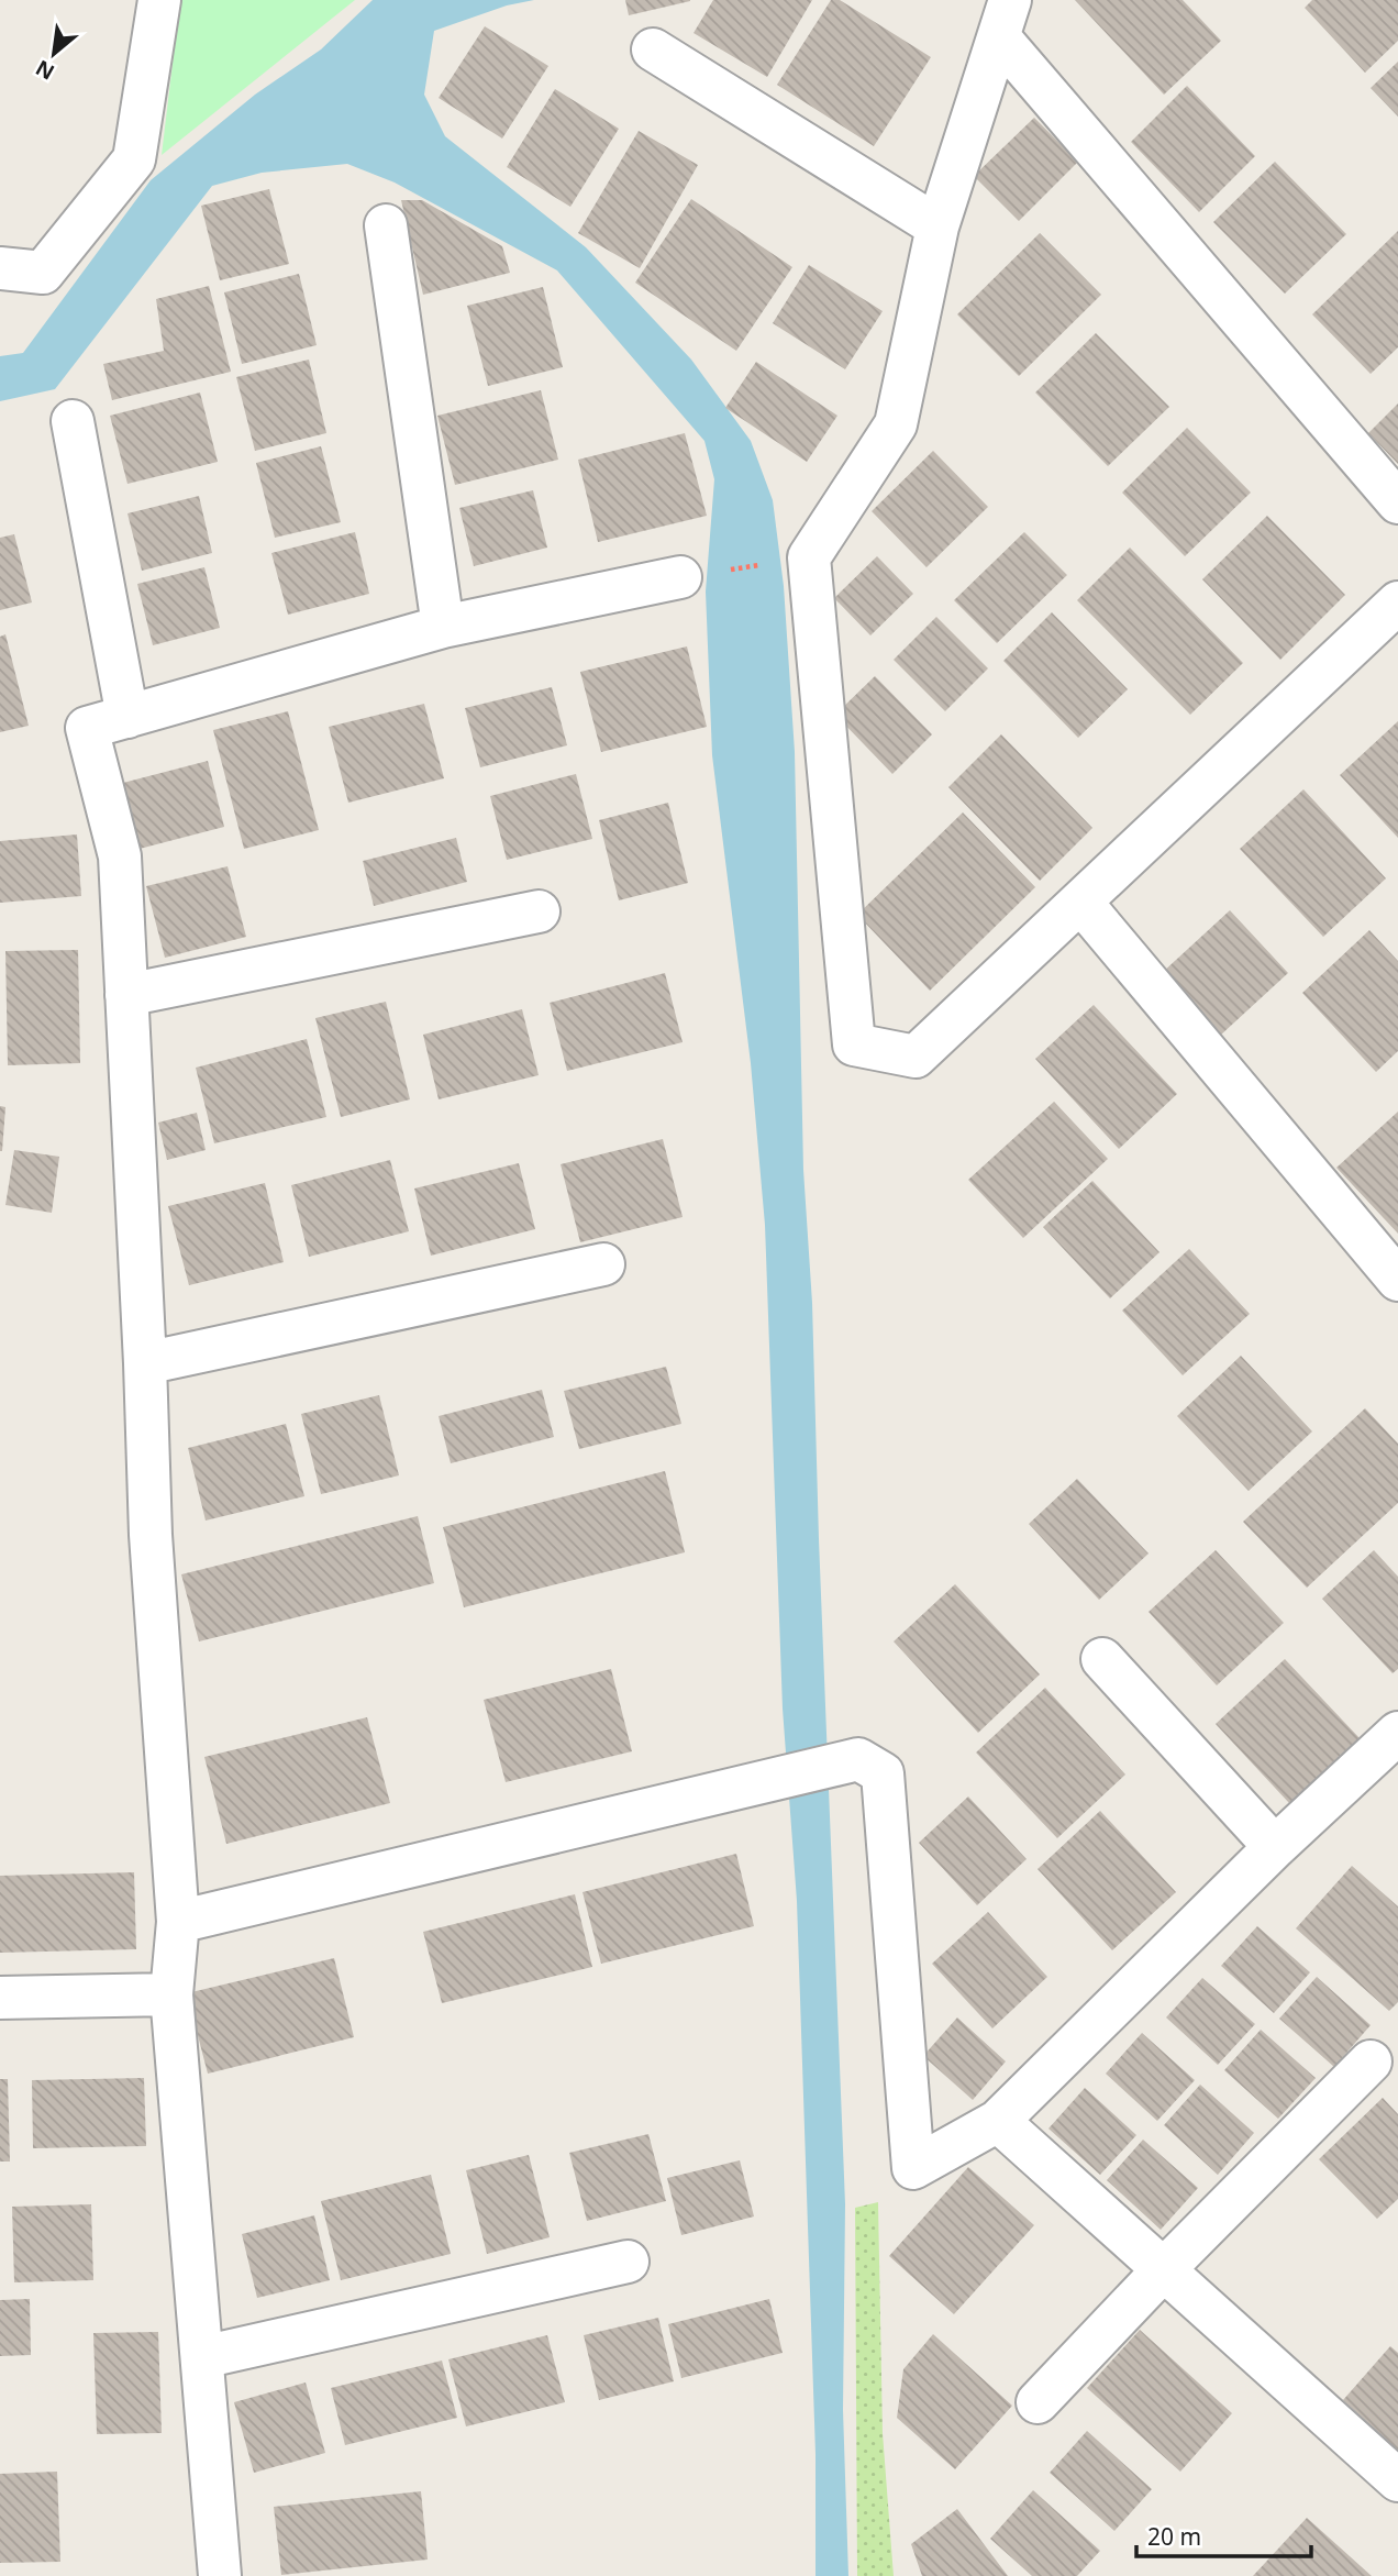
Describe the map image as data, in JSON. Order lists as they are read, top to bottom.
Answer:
{
  "scale_bar": "20 m",
  "north": "bottom left"
}
